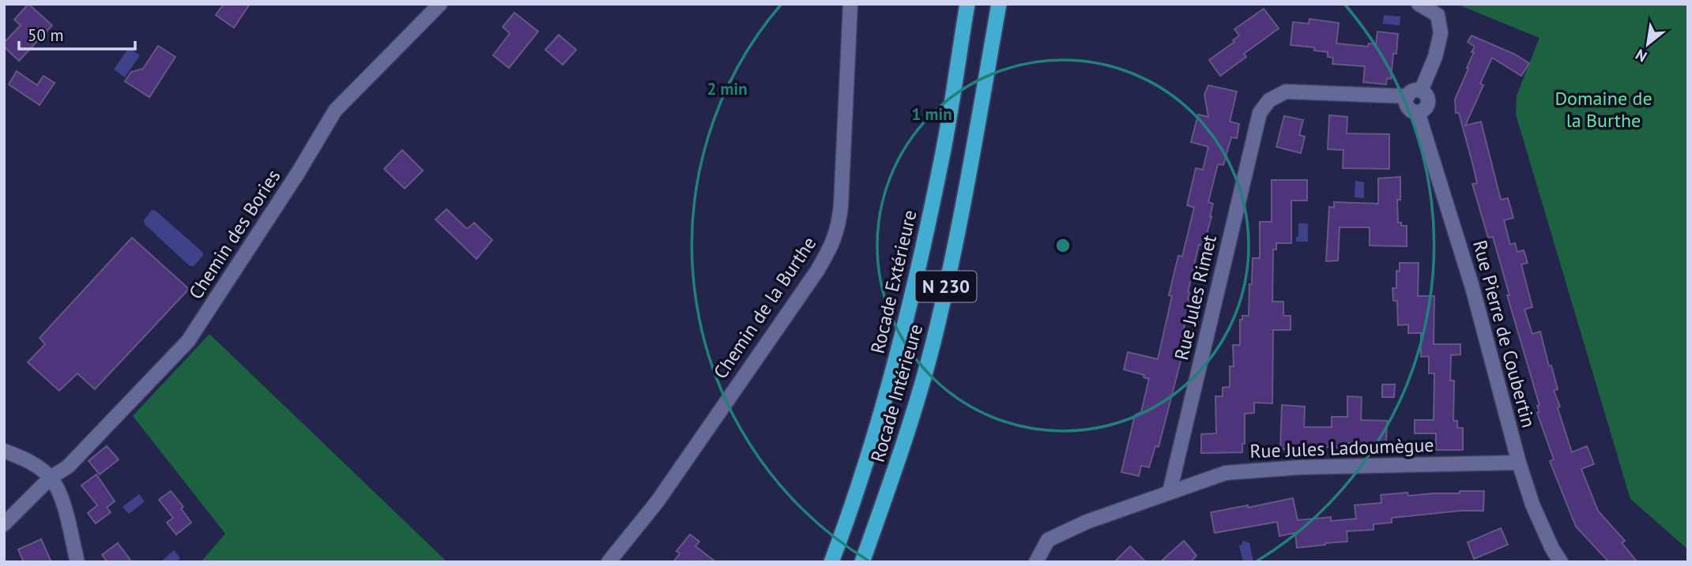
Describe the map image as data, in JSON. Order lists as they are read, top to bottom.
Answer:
{
  "streets": {
    "highway": ["Rocade Extérieure", "N 230", "Rocade Intérieure"],
    "street": [
      "Chemin des Bories",
      "Rue Jules Rimet",
      "Chemin de la Burthe",
      "Rue Pierre de Coubertin",
      "Rue Jules Ladoumègue"
    ]
  },
  "crossings": [
    ["Rue Jules Rimet", "Rue Pierre de Coubertin"],
    ["Rue Jules Rimet", "Rue Jules Ladoumègue"],
    ["Rue Pierre de Coubertin", "Rue Jules Ladoumègue"]
  ],
  "parks": ["Domaine de la Burthe"],
  "scale_bar": "50 m",
  "north": "bottom left",
  "rings": ["2 min", "1 min"]
}
